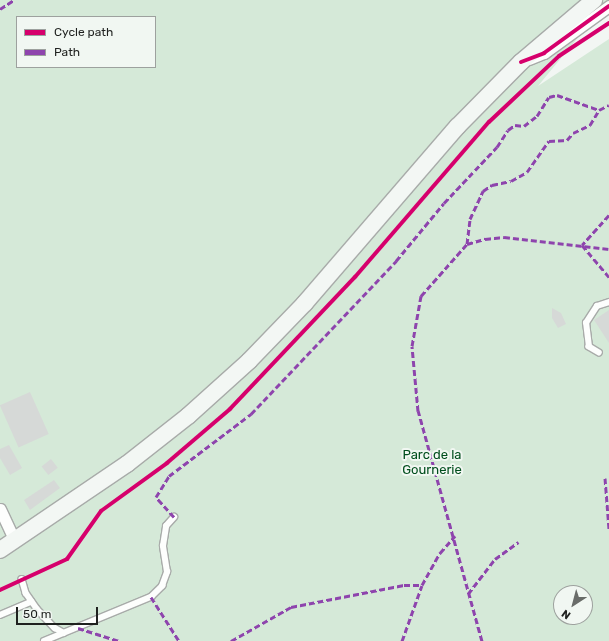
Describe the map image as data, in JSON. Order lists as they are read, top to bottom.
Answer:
{
  "parks": ["Parc de la Gournerie"],
  "legend": ["Cycle path", "Path"],
  "scale_bar": "50 m",
  "north": "bottom left"
}
